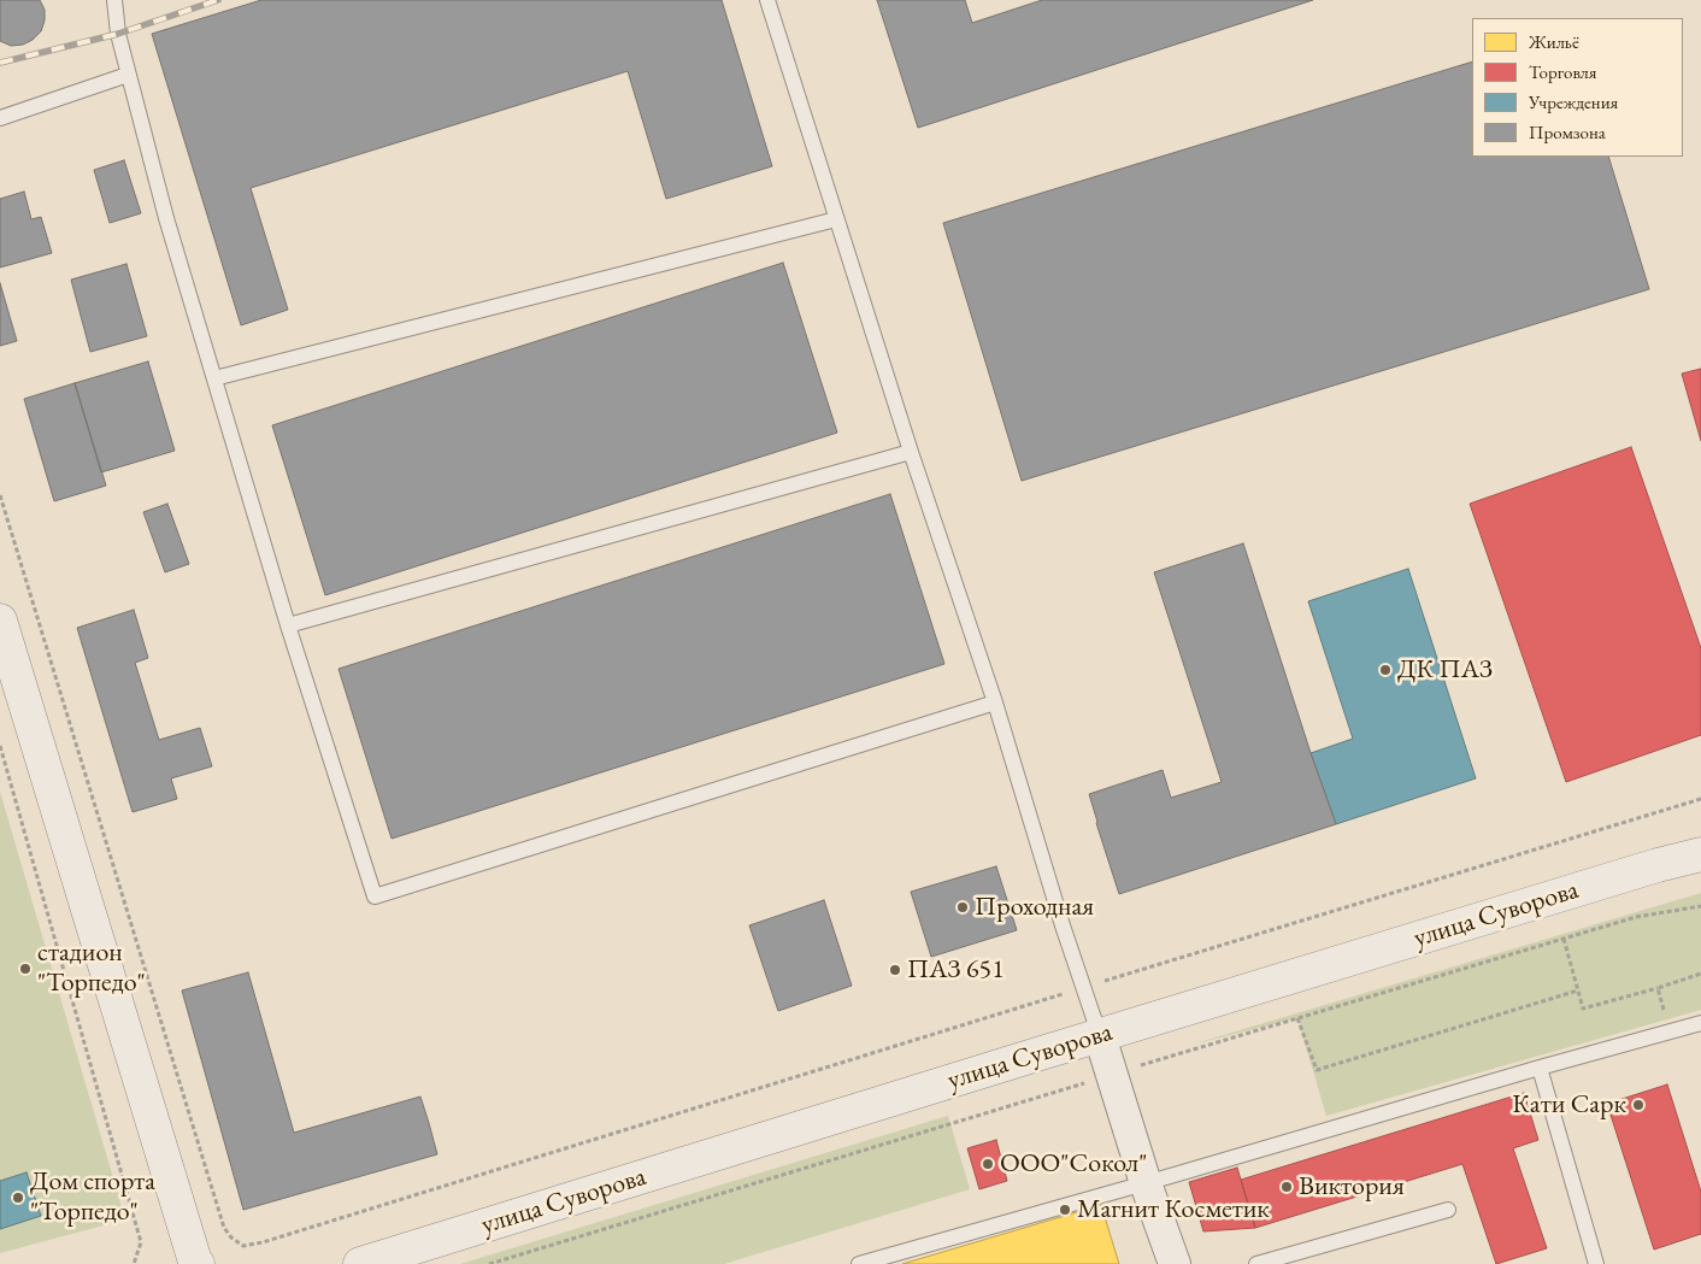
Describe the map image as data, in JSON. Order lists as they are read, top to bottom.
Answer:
{
  "streets": {
    "street": ["улица Суворова"]
  },
  "places": [
    "ДК ПАЗ",
    "Проходная",
    "стадион \"Торпедо\"",
    "ПАЗ 651",
    "Кати Сарк",
    "ООО\"Сокол\"",
    "Виктория",
    "Дом спорта \"Торпедо\"",
    "Магнит Косметик"
  ],
  "legend": [
    "Жильё",
    "Торговля",
    "Учреждения",
    "Промзона"
  ]
}
